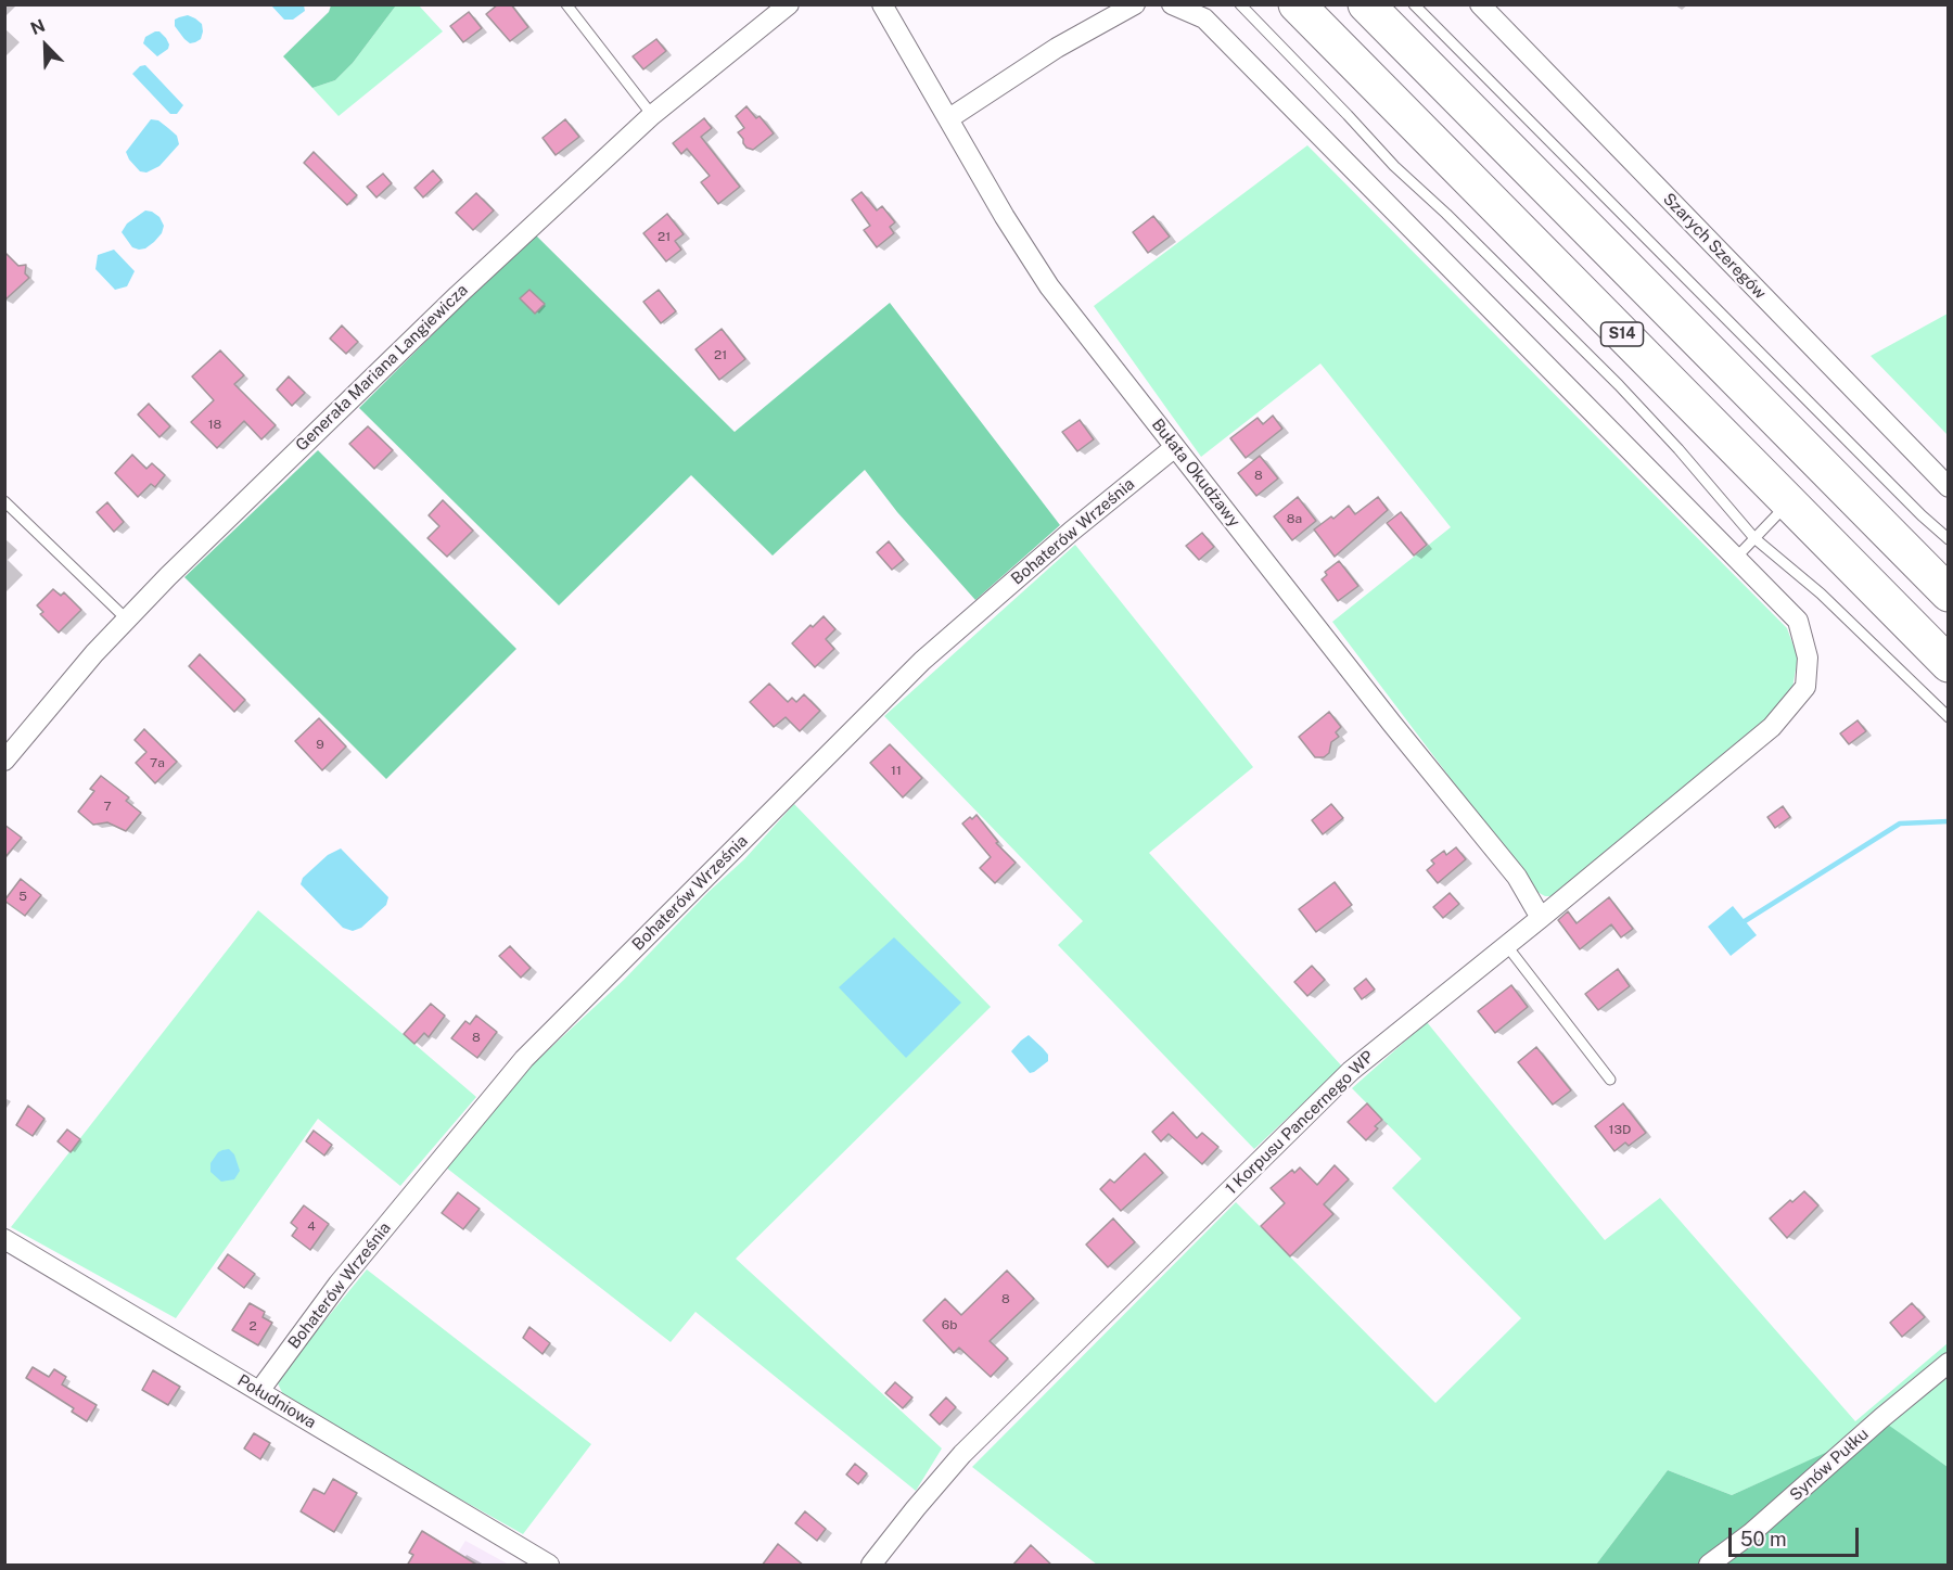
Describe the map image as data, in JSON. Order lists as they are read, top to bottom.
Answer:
{
  "streets": {
    "highway": ["S14"],
    "street": [
      "Szarych Szeregów",
      "Generała Mariana Langiewicza",
      "Bułata Okudżawy",
      "Bohaterów Września",
      "1 Korpusu Pancernego WP",
      "Południowa",
      "Synów Pułku"
    ]
  },
  "crossings": [
    ["Bułata Okudżawy", "Bohaterów Września"],
    ["Bułata Okudżawy", "1 Korpusu Pancernego WP"],
    ["Bohaterów Września", "Południowa"]
  ],
  "house_numbers": [
    "21",
    "21",
    "18",
    "8",
    "8a",
    "9",
    "7a",
    "11",
    "7",
    "5",
    "8",
    "13D",
    "4",
    "8",
    "6b",
    "2"
  ],
  "scale_bar": "50 m",
  "north": "top left"
}
